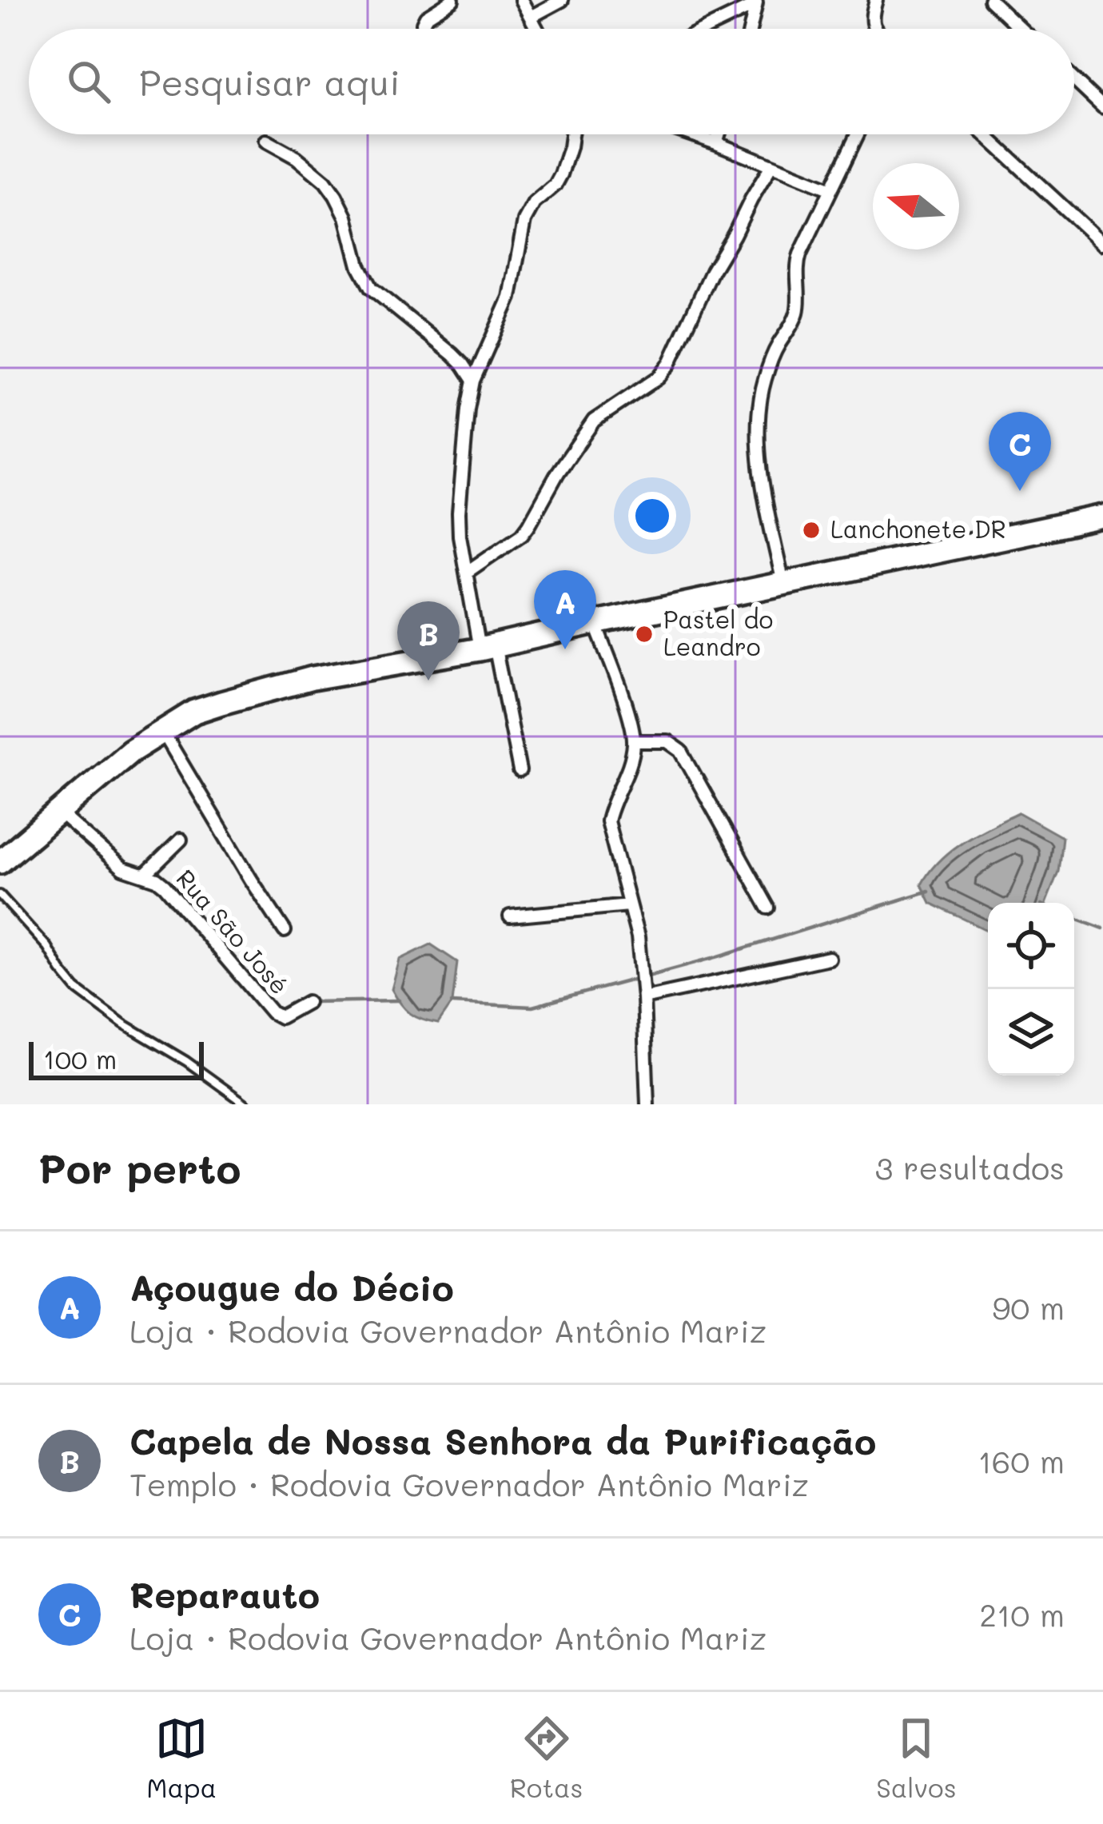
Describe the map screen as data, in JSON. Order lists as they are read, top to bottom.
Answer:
{
  "streets": {
    "street": ["Rua São José"]
  },
  "places": ["Lanchonete DR", "Pastel do Leandro"],
  "scale_bar": "100 m",
  "north": "left",
  "page": {
    "search": "Pesquisar aqui",
    "pins": ["C", "A", "B"],
    "scale": "100 m",
    "heading": ["Por perto", "3 resultados"],
    "list": [
      {
        "mark": "A",
        "name": "Açougue do Décio",
        "note": "Loja · Rodovia Governador Antônio Mariz",
        "value": "90 m"
      },
      {
        "mark": "B",
        "name": "Capela de Nossa Senhora da Purificação",
        "note": "Templo · Rodovia Governador Antônio Mariz",
        "value": "160 m"
      },
      {
        "mark": "C",
        "name": "Reparauto",
        "note": "Loja · Rodovia Governador Antônio Mariz",
        "value": "210 m"
      }
    ],
    "nav": ["Mapa", "Rotas", "Salvos"]
  }
}
